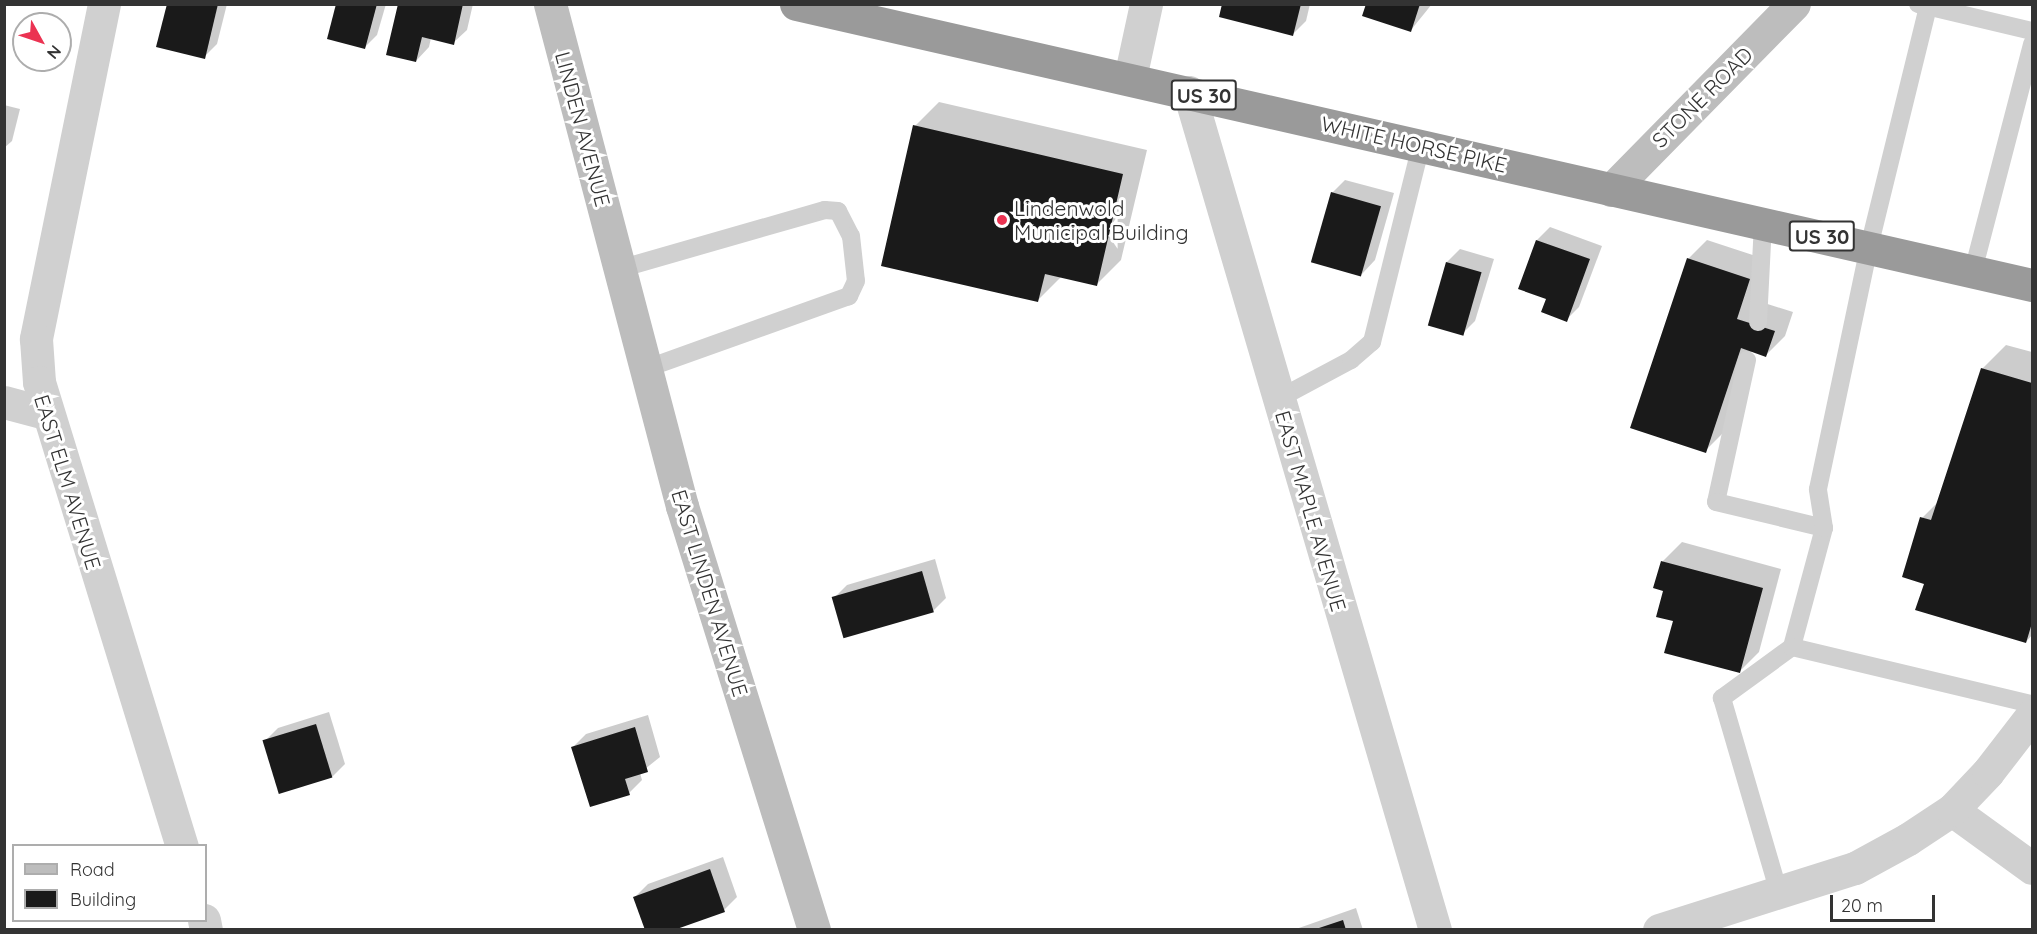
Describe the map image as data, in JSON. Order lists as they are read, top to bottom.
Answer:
{
  "streets": {
    "highway": ["US 30", "WHITE HORSE PIKE"],
    "street": [
      "STONE ROAD",
      "LINDEN AVENUE",
      "EAST ELM AVENUE",
      "EAST MAPLE AVENUE",
      "EAST LINDEN AVENUE"
    ]
  },
  "crossings": [
    ["STONE ROAD", "WHITE HORSE PIKE"],
    ["LINDEN AVENUE", "EAST LINDEN AVENUE"],
    ["WHITE HORSE PIKE", "EAST MAPLE AVENUE"]
  ],
  "places": ["Lindenwold Municipal Building"],
  "legend": ["Road", "Building"],
  "scale_bar": "20 m",
  "north": "bottom right"
}
